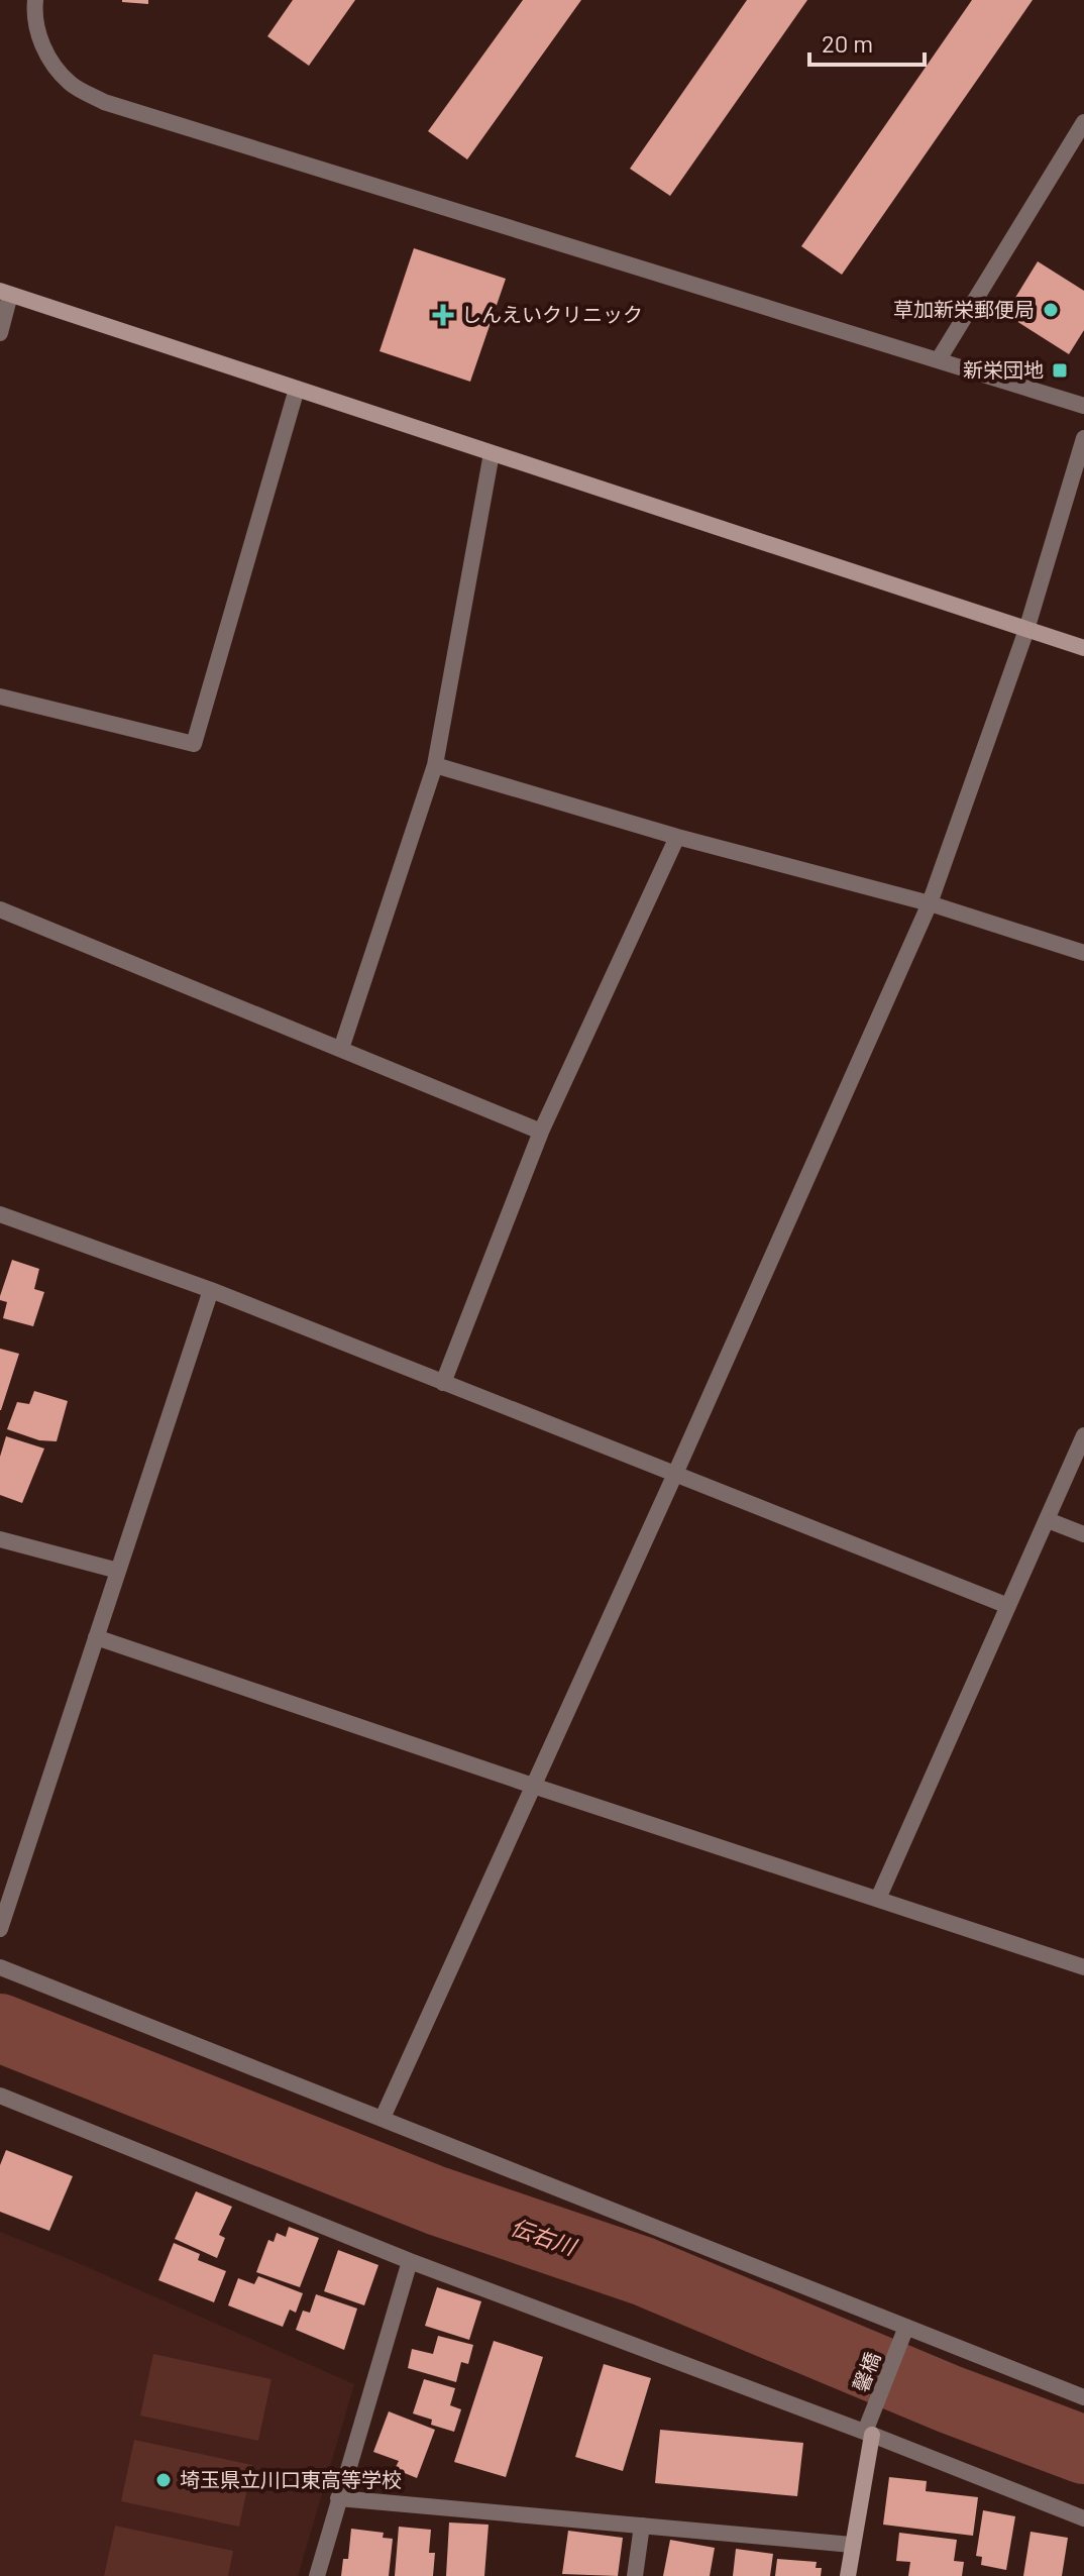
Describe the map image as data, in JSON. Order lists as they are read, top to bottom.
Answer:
{
  "streets": {
    "street": ["馨橋"]
  },
  "water": ["伝右川"],
  "places": {
    "other": ["草加新栄郵便局", "埼玉県立川口東高等学校"],
    "health": ["しんえいクリニック"],
    "transit": ["新栄団地"]
  },
  "scale_bar": "20 m"
}
